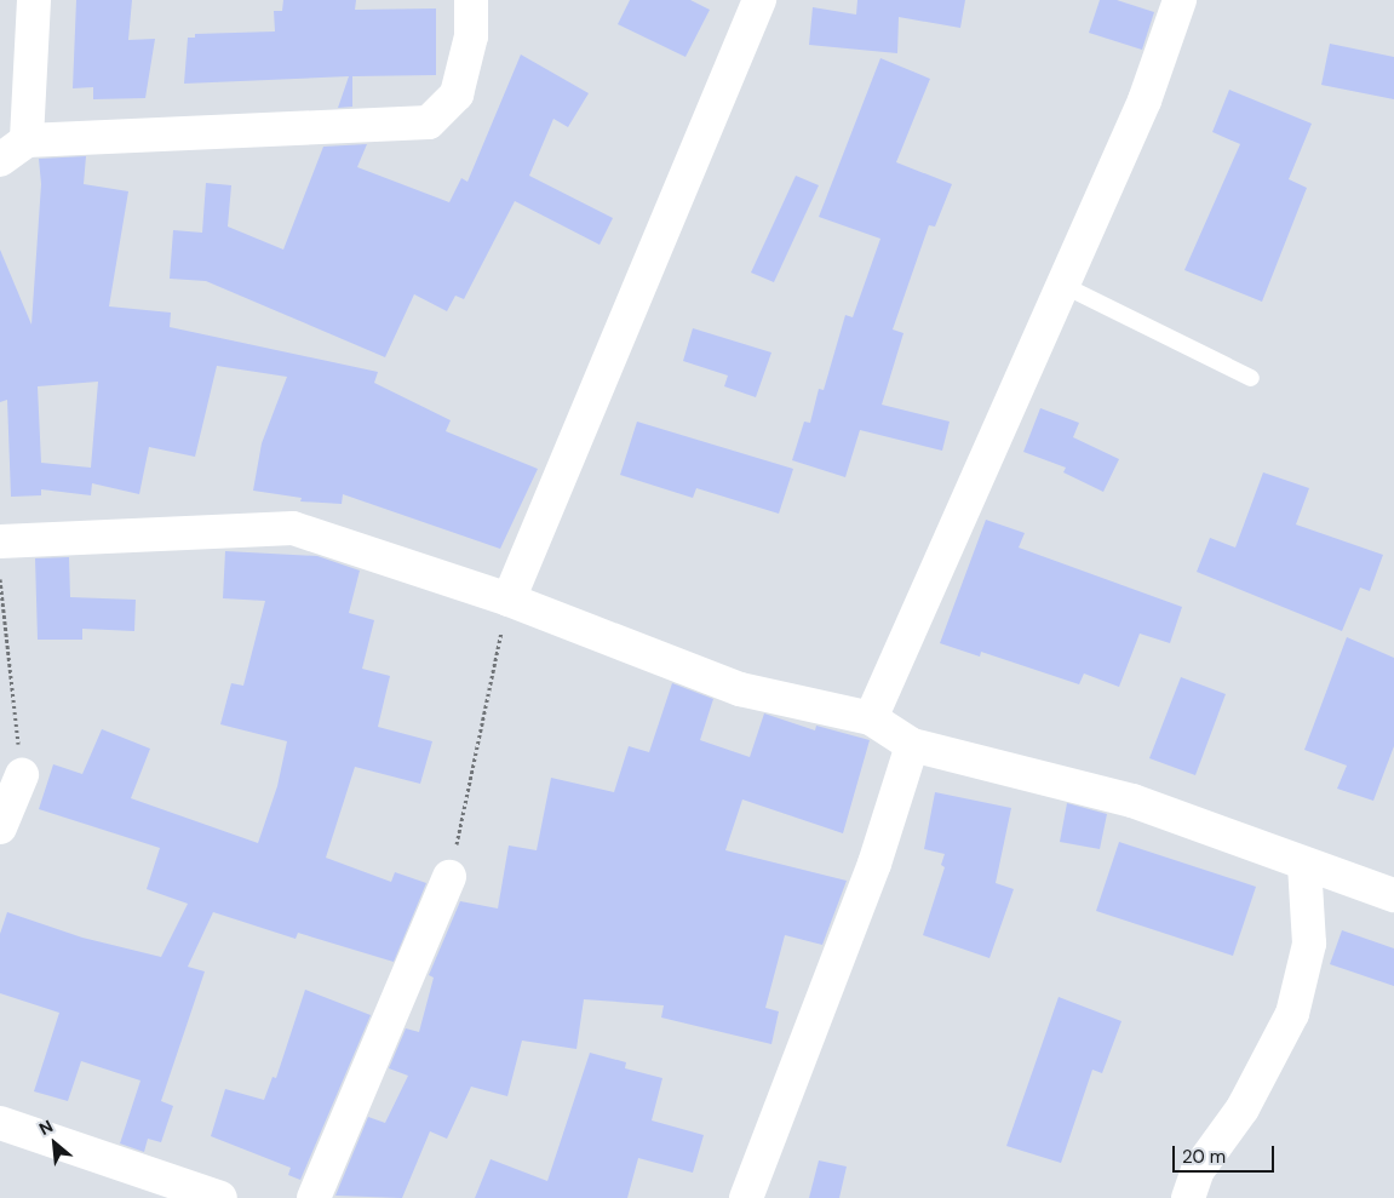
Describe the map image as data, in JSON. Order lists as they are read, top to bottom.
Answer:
{
  "scale_bar": "20 m",
  "north": "top left"
}
